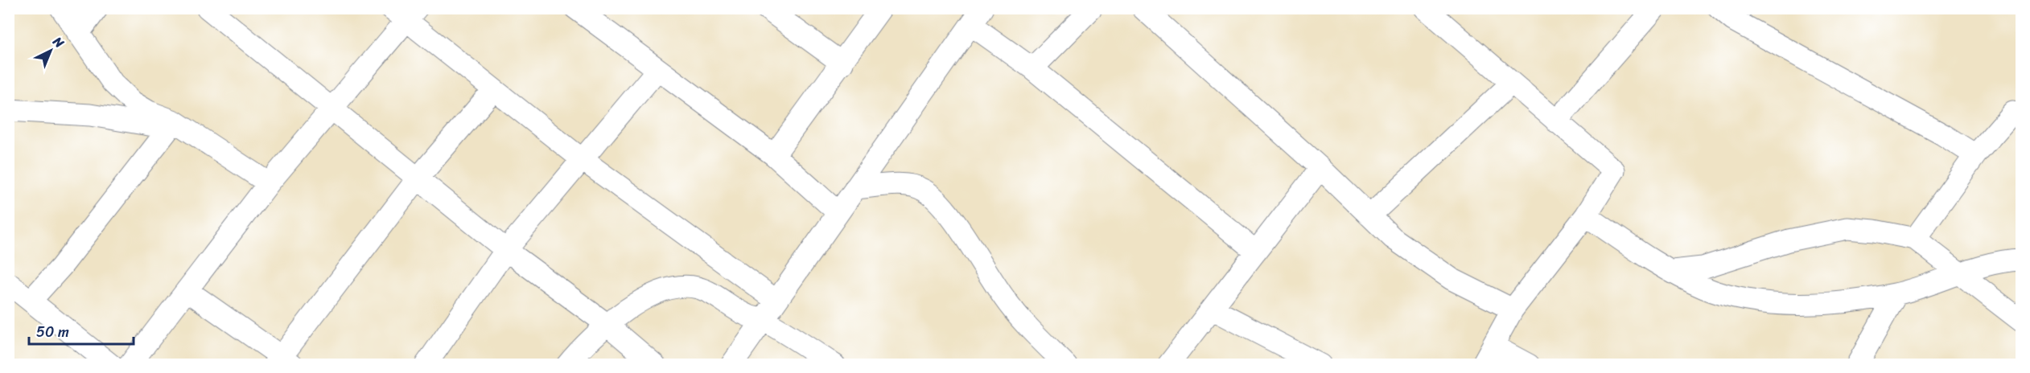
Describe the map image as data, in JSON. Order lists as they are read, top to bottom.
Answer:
{
  "scale_bar": "50 m",
  "north": "top right"
}
